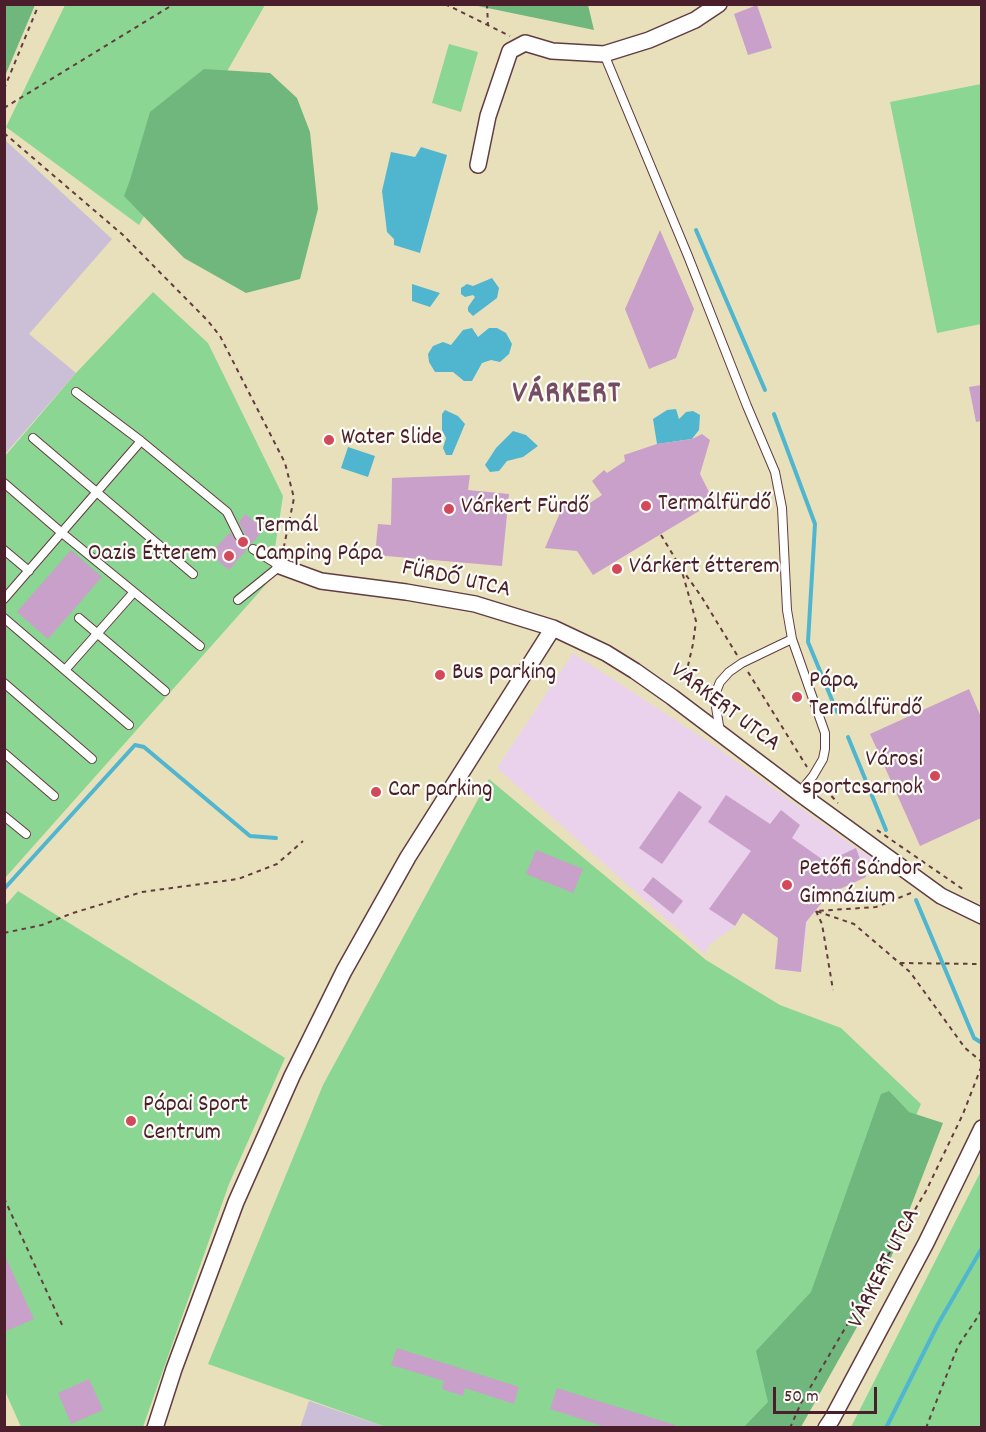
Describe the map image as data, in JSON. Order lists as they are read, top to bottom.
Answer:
{
  "streets": {
    "street": ["FÜRDŐ UTCA", "VÁRKERT UTCA"]
  },
  "crossings": [
    ["FÜRDŐ UTCA", "VÁRKERT UTCA"]
  ],
  "districts": ["VÁRKERT"],
  "places": [
    "Water Slide",
    "Termálfürdő",
    "Várkert Fürdő",
    "Termál Camping Pápa",
    "Oazis Étterem",
    "Várkert étterem",
    "Bus parking",
    "Pápa, Termálfürdő",
    "Városi sportcsarnok",
    "Car parking",
    "Petőfi Sándor Gimnázium",
    "Pápai Sport Centrum"
  ],
  "scale_bar": "50 m"
}
